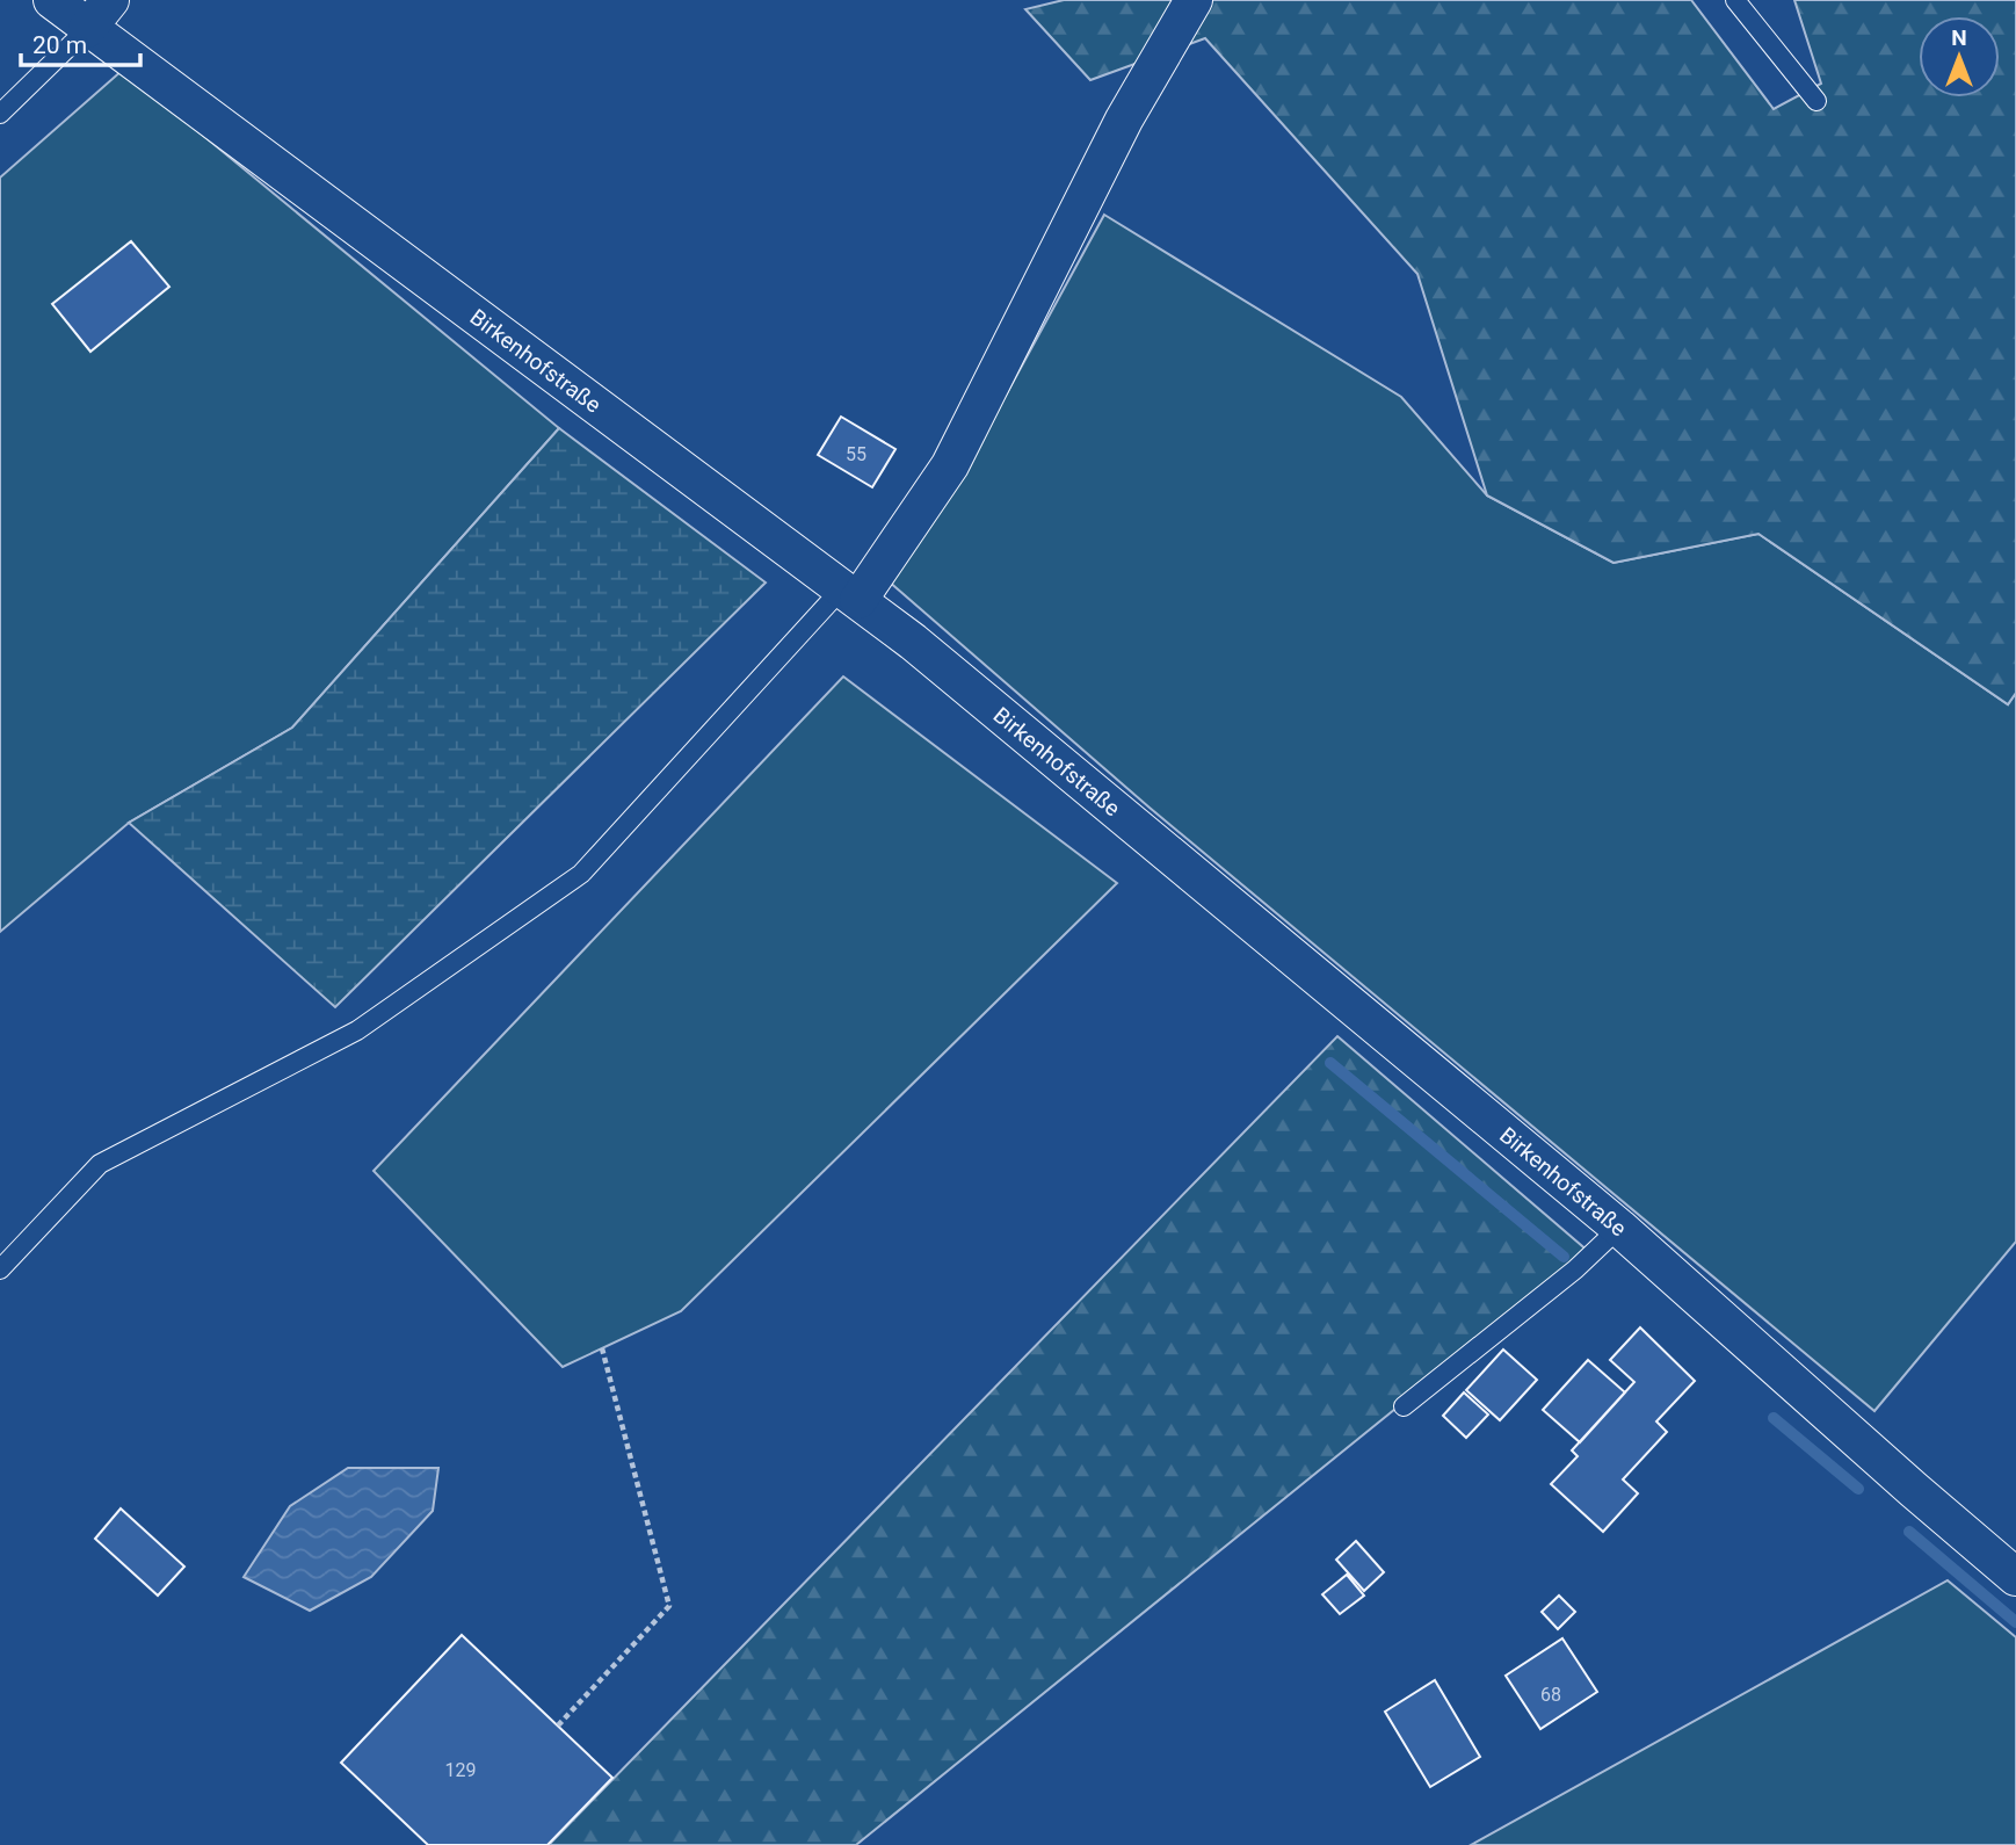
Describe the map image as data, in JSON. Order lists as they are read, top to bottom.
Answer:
{
  "streets": {
    "street": ["Birkenhofstraße"]
  },
  "house_numbers": ["55", "68", "129"],
  "scale_bar": "20 m",
  "north": "top"
}
